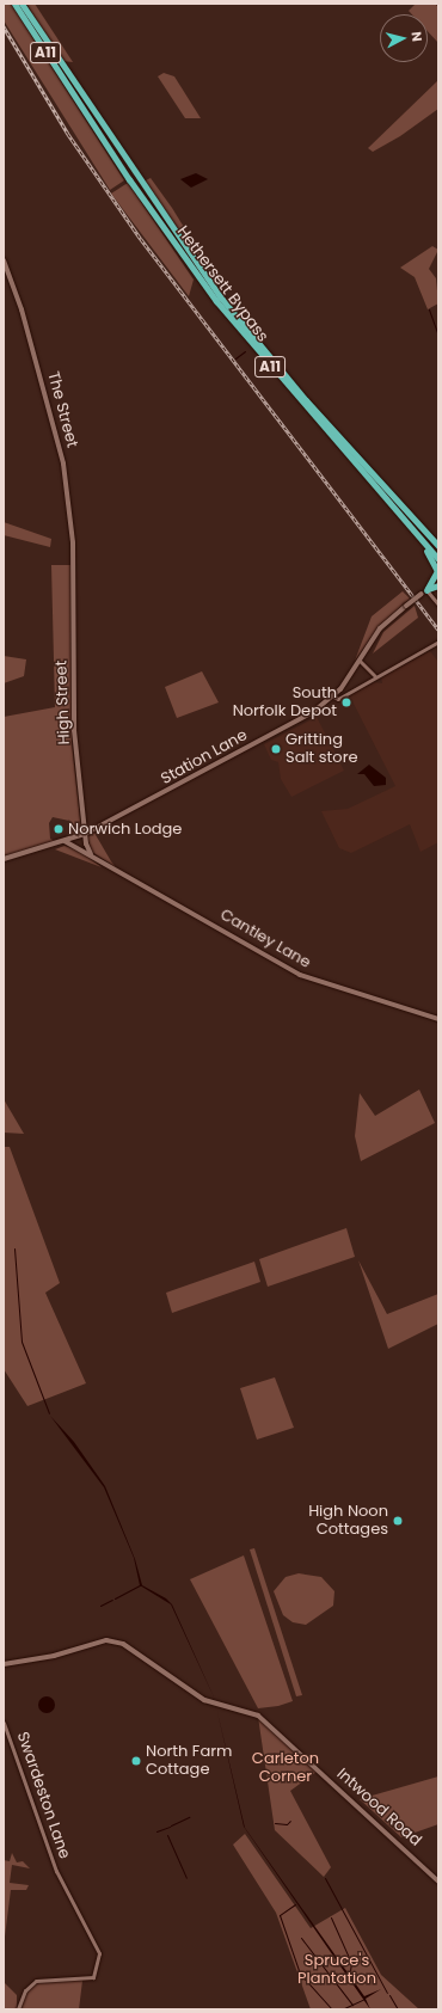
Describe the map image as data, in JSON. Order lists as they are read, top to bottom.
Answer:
{
  "streets": {
    "highway": ["A11", "Hethersett Bypass"],
    "street": [
      "The Street",
      "High Street",
      "Station Lane",
      "Cantley Lane",
      "Swardeston Lane",
      "Intwood Road"
    ]
  },
  "crossings": [
    ["A11", "Hethersett Bypass"],
    ["A11", "Station Lane"],
    ["The Street", "High Street"],
    ["High Street", "Station Lane"],
    ["Station Lane", "Cantley Lane"]
  ],
  "parks": ["Carleton Corner", "Spruce's Plantation"],
  "places": [
    "South Norfolk Depot",
    "Gritting Salt store",
    "Norwich Lodge",
    "High Noon Cottages",
    "North Farm Cottage"
  ],
  "north": "right"
}
